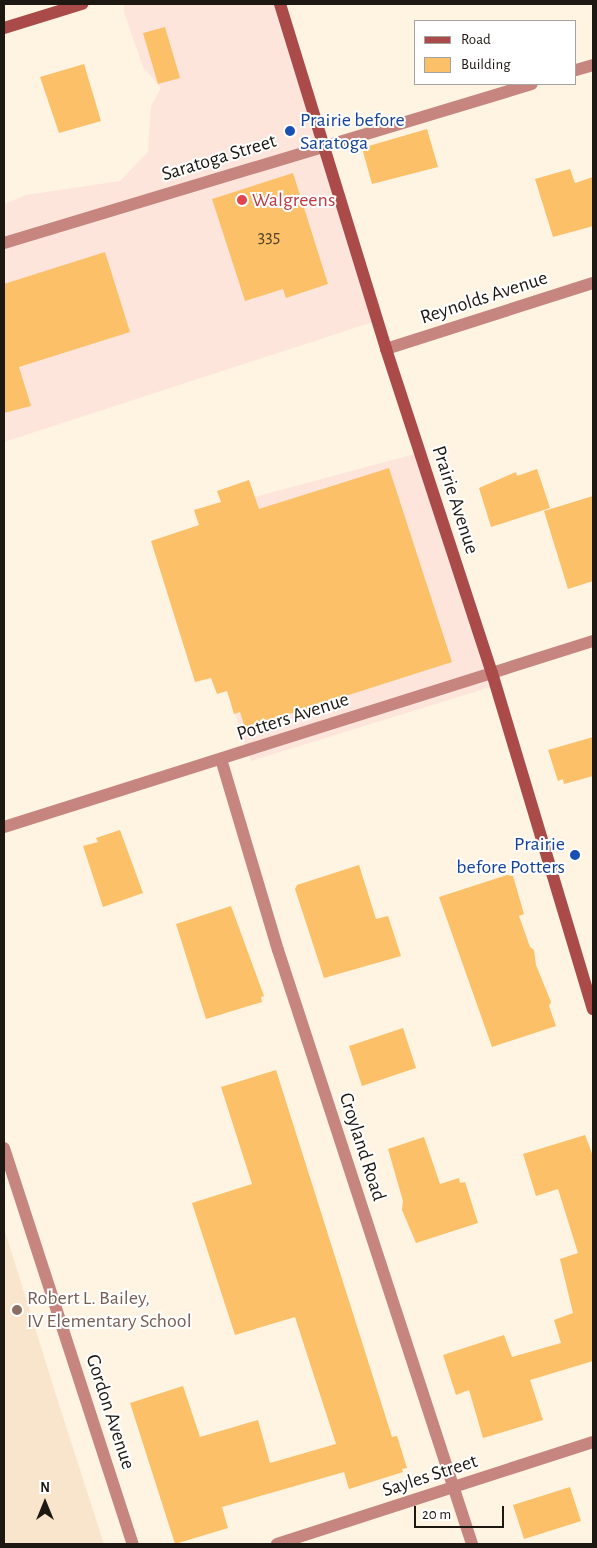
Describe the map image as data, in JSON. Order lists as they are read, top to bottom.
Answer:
{
  "streets": {
    "street": [
      "Saratoga Street",
      "Reynolds Avenue",
      "Prairie Avenue",
      "Potters Avenue",
      "Croyland Road",
      "Gordon Avenue",
      "Sayles Street"
    ]
  },
  "crossings": [
    ["Saratoga Street", "Prairie Avenue"],
    ["Reynolds Avenue", "Prairie Avenue"],
    ["Prairie Avenue", "Potters Avenue"],
    ["Potters Avenue", "Croyland Road"],
    ["Croyland Road", "Sayles Street"]
  ],
  "places": [
    "Prairie before Saratoga",
    "Walgreens",
    "Prairie before Potters",
    "Robert L. Bailey, IV Elementary School"
  ],
  "house_numbers": ["335"],
  "legend": ["Road", "Building"],
  "scale_bar": "20 m",
  "north": "top"
}
